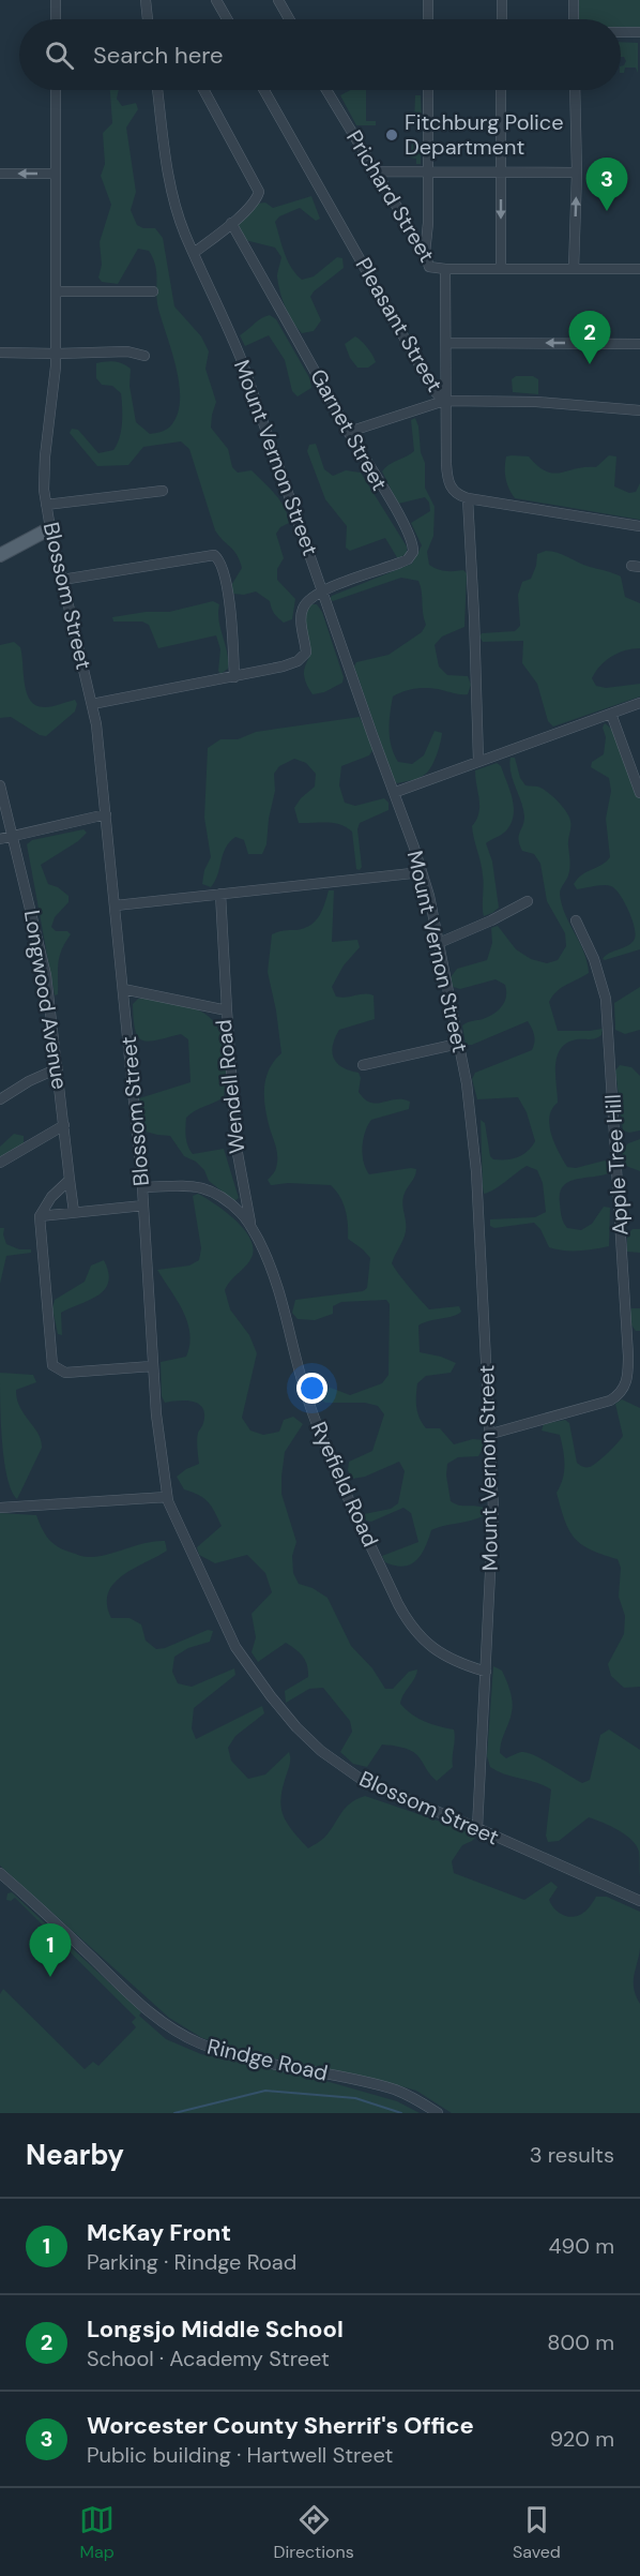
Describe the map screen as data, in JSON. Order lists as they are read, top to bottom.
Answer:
{
  "streets": {
    "street": [
      "Prichard Street",
      "Pleasant Street",
      "Garnet Street",
      "Mount Vernon Street",
      "Blossom Street",
      "Longwood Avenue",
      "Wendell Road",
      "Apple Tree Hill",
      "Ryefield Road",
      "Rindge Road"
    ]
  },
  "crossings": [
    ["Garnet Street", "Mount Vernon Street"],
    ["Mount Vernon Street", "Blossom Street"],
    ["Mount Vernon Street", "Apple Tree Hill"],
    ["Mount Vernon Street", "Ryefield Road"],
    ["Blossom Street", "Wendell Road"],
    ["Blossom Street", "Ryefield Road"],
    ["Wendell Road", "Ryefield Road"]
  ],
  "places": ["Fitchburg Police Department"],
  "page": {
    "search": "Search here",
    "pins": ["3", "2", "1"],
    "heading": ["Nearby", "3 results"],
    "list": [
      {
        "mark": "1",
        "name": "McKay Front",
        "note": "Parking · Rindge Road",
        "value": "490 m"
      },
      {
        "mark": "2",
        "name": "Longsjo Middle School",
        "note": "School · Academy Street",
        "value": "800 m"
      },
      {
        "mark": "3",
        "name": "Worcester County Sherrif's Office",
        "note": "Public building · Hartwell Street",
        "value": "920 m"
      }
    ],
    "nav": ["Map", "Directions", "Saved"]
  }
}
